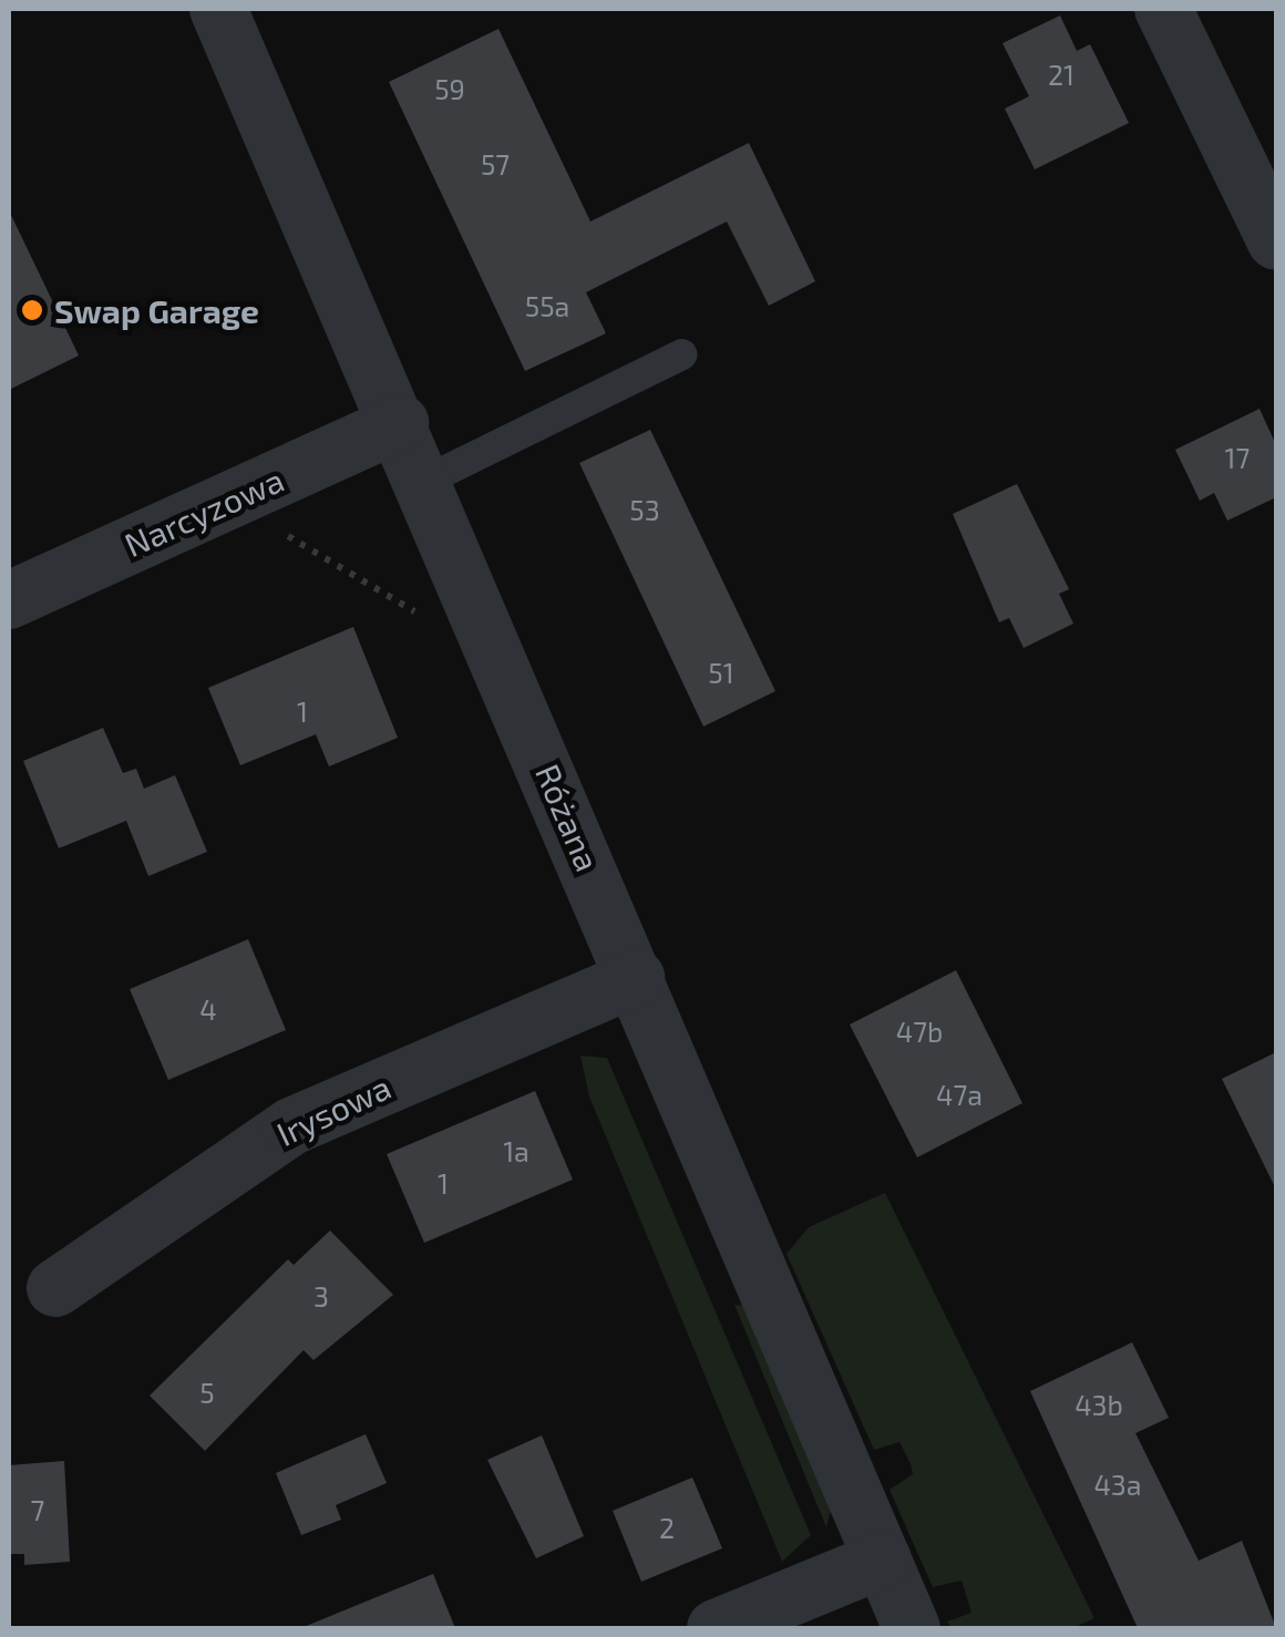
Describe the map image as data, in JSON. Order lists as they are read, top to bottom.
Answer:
{
  "streets": {
    "street": ["Narcyzowa", "Różana", "Irysowa"]
  },
  "crossings": [
    ["Narcyzowa", "Różana"],
    ["Różana", "Irysowa"]
  ],
  "places": ["Swap Garage"],
  "house_numbers": [
    "21",
    "59",
    "57",
    "55a",
    "17",
    "53",
    "51",
    "1",
    "4",
    "47b",
    "47a",
    "1a",
    "1",
    "3",
    "5",
    "43b",
    "43a",
    "7",
    "2"
  ]
}
